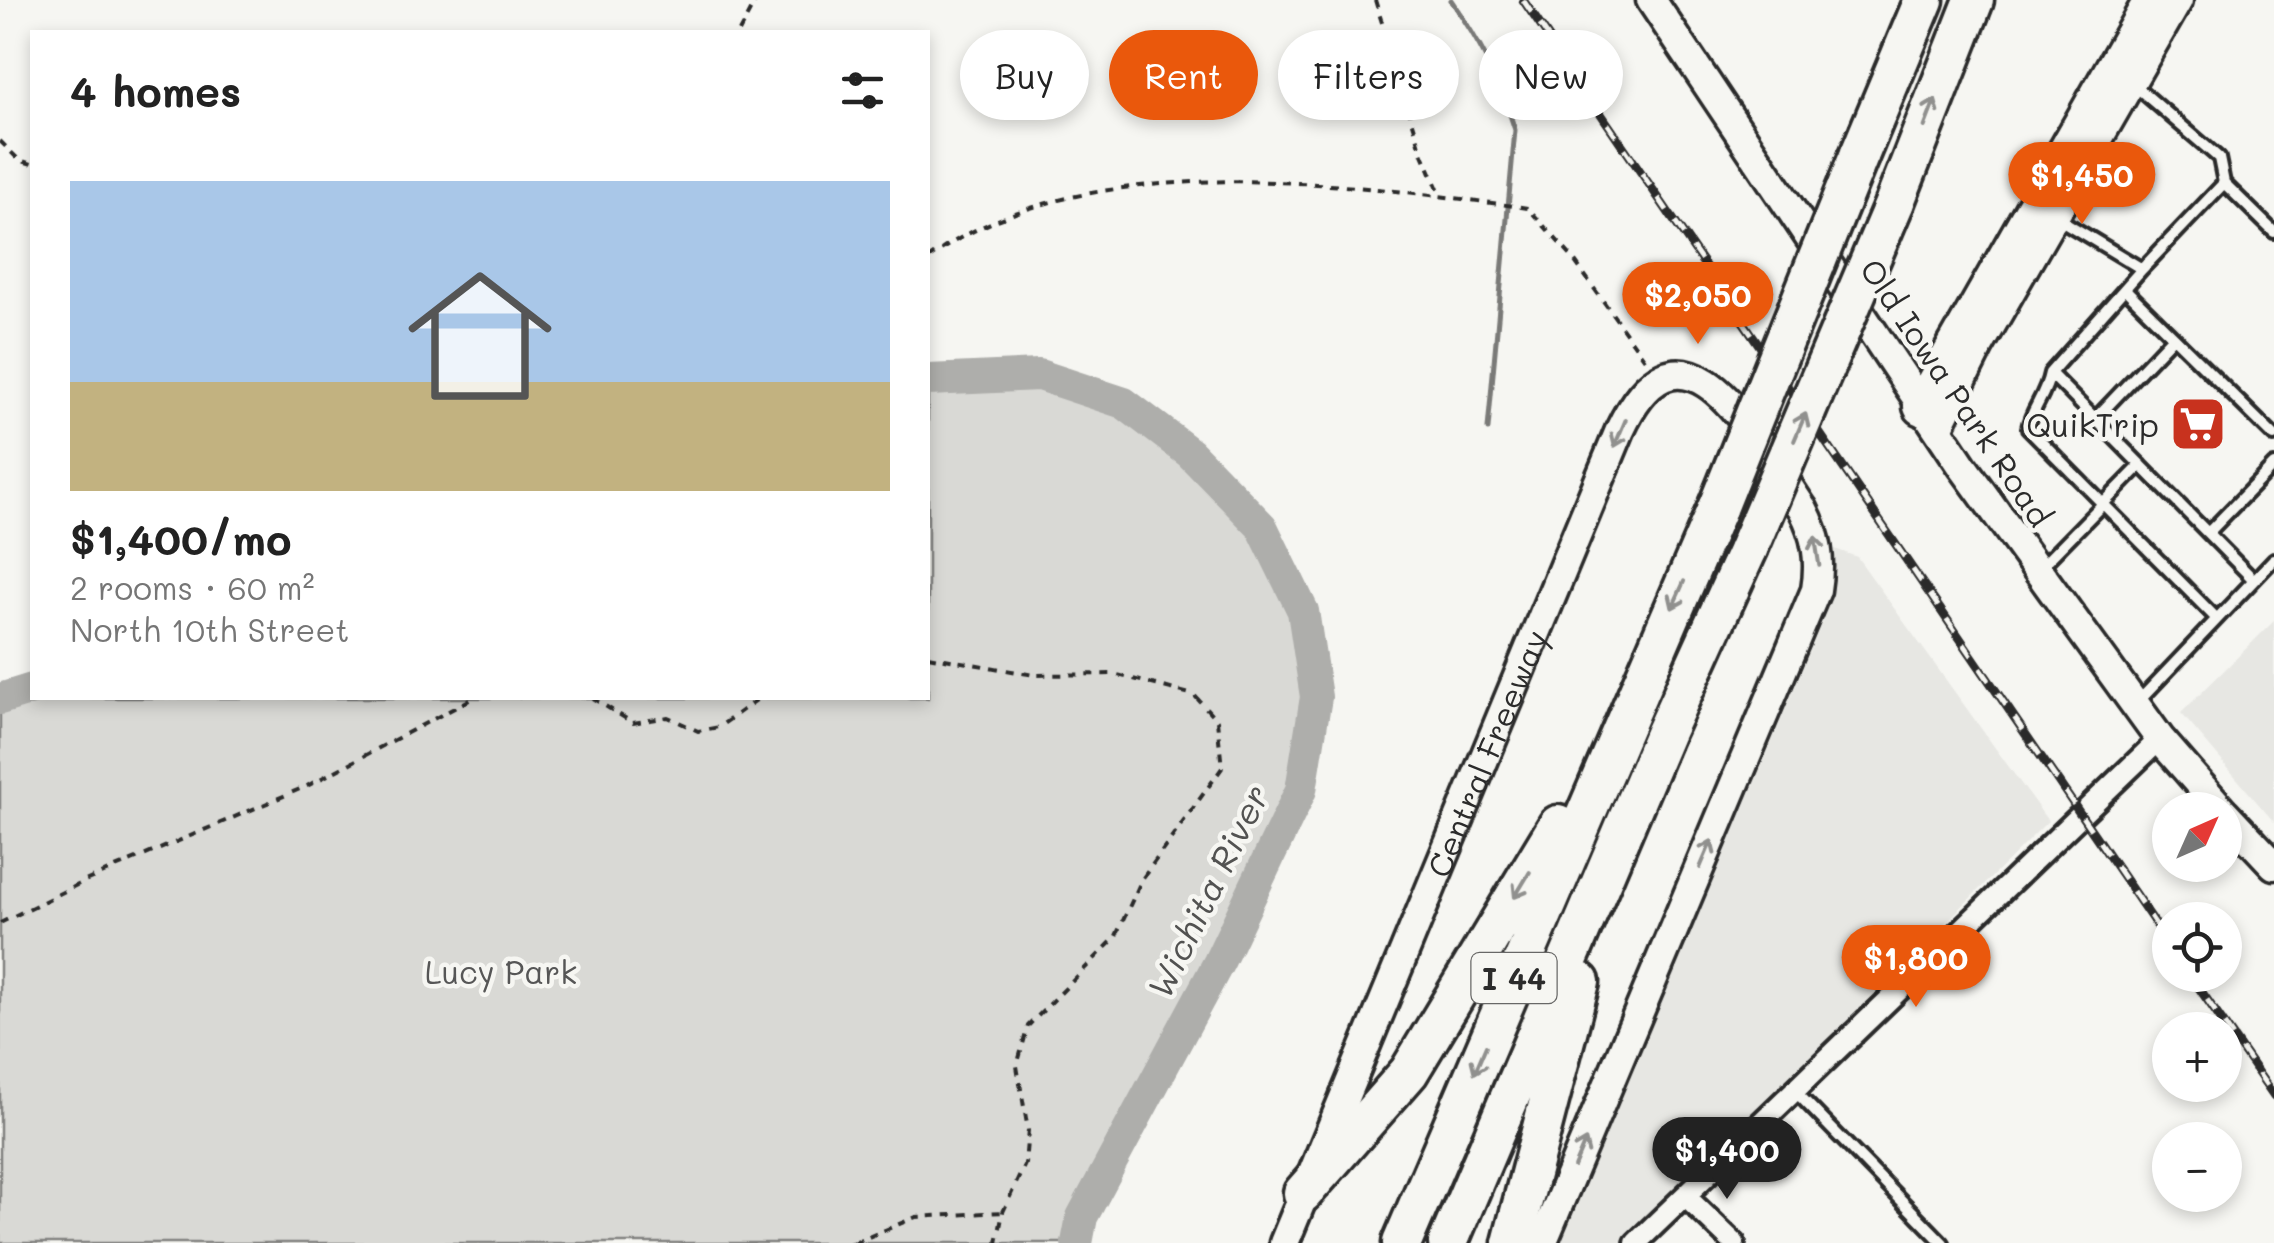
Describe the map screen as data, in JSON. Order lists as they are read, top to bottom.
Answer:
{
  "streets": {
    "highway": ["I 44"],
    "main road": ["Old Iowa Park Road", "Central Freeway"]
  },
  "one_way": ["Central Freeway"],
  "water": ["Wichita River"],
  "parks": ["Lucy Park"],
  "places": {
    "supermarket": ["QuikTrip"]
  },
  "north": "top right",
  "page": {
    "chip": [
      "Buy",
      "Rent",
      "Filters",
      "New"
    ],
    "heading": "4 homes",
    "price": [
      "$1,450",
      "$2,050",
      "$1,800",
      "$1,400"
    ],
    "list": [
      {
        "name": "$1,400/mo",
        "note": "2 rooms · 60 m² · North 10th Street"
      }
    ],
    "map_buttons": ["+", "−"]
  }
}
